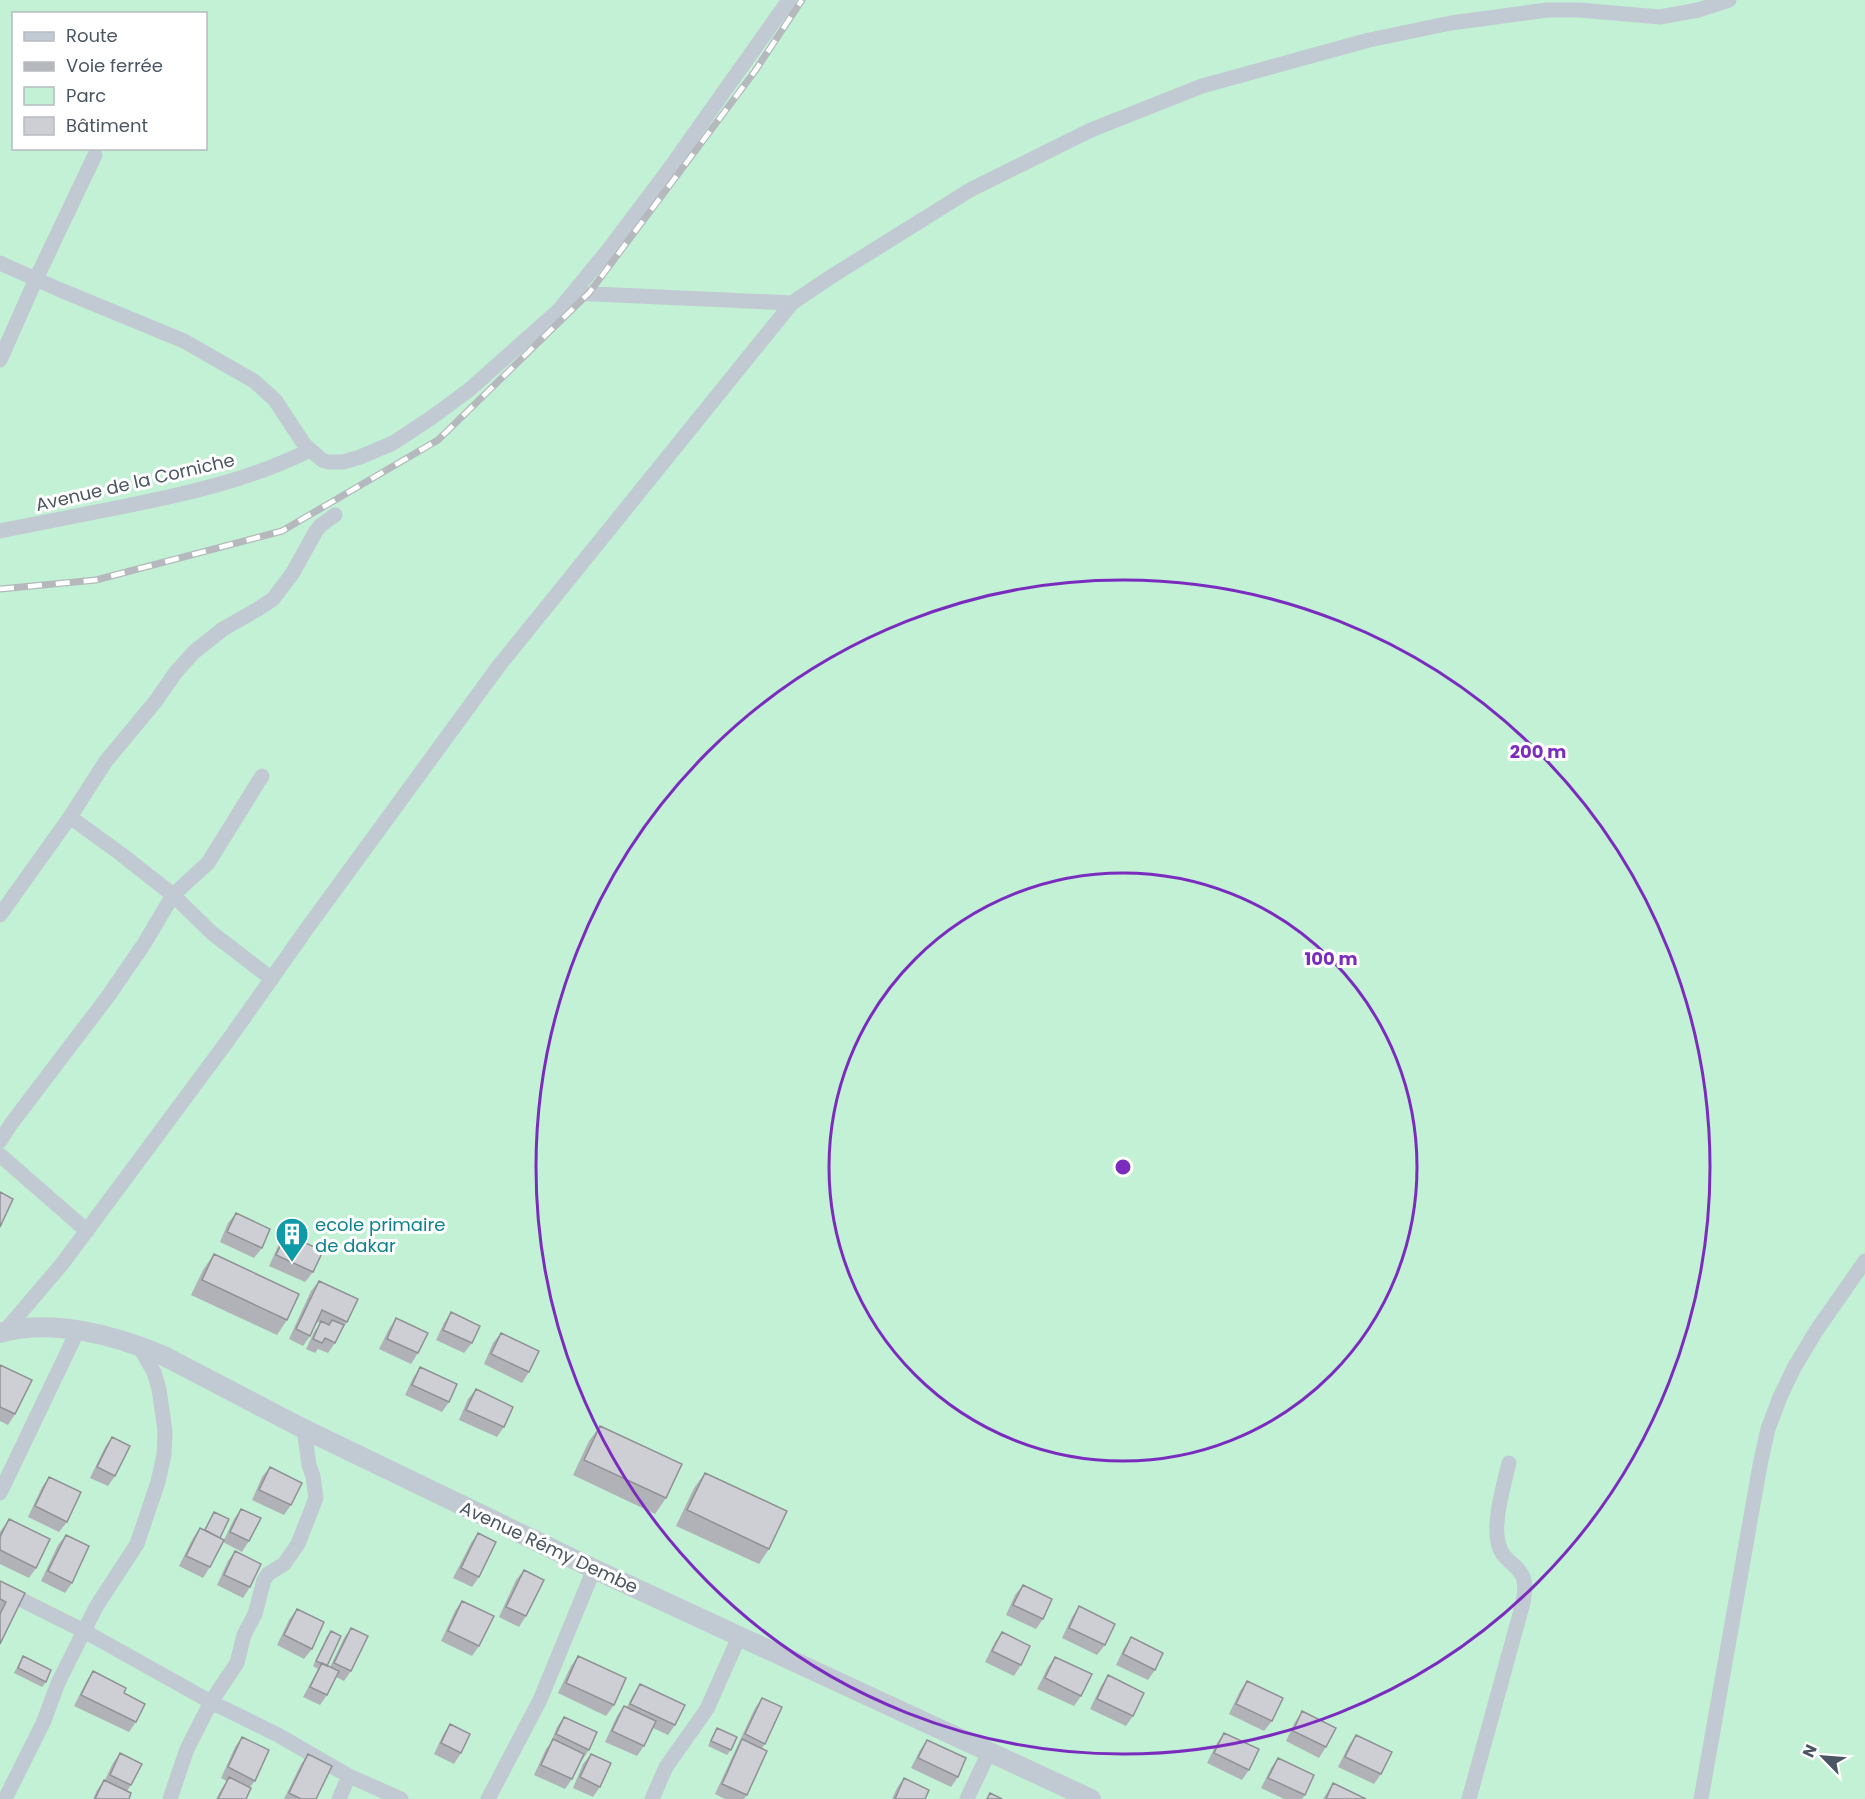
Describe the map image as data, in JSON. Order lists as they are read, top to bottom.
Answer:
{
  "streets": {
    "street": ["Avenue de la Corniche", "Avenue Rémy Dembe"]
  },
  "places": {
    "building": ["ecole primaire de dakar"]
  },
  "legend": [
    "Route",
    "Voie ferrée",
    "Parc",
    "Bâtiment"
  ],
  "north": "top left",
  "rings": ["200 m", "100 m"]
}
